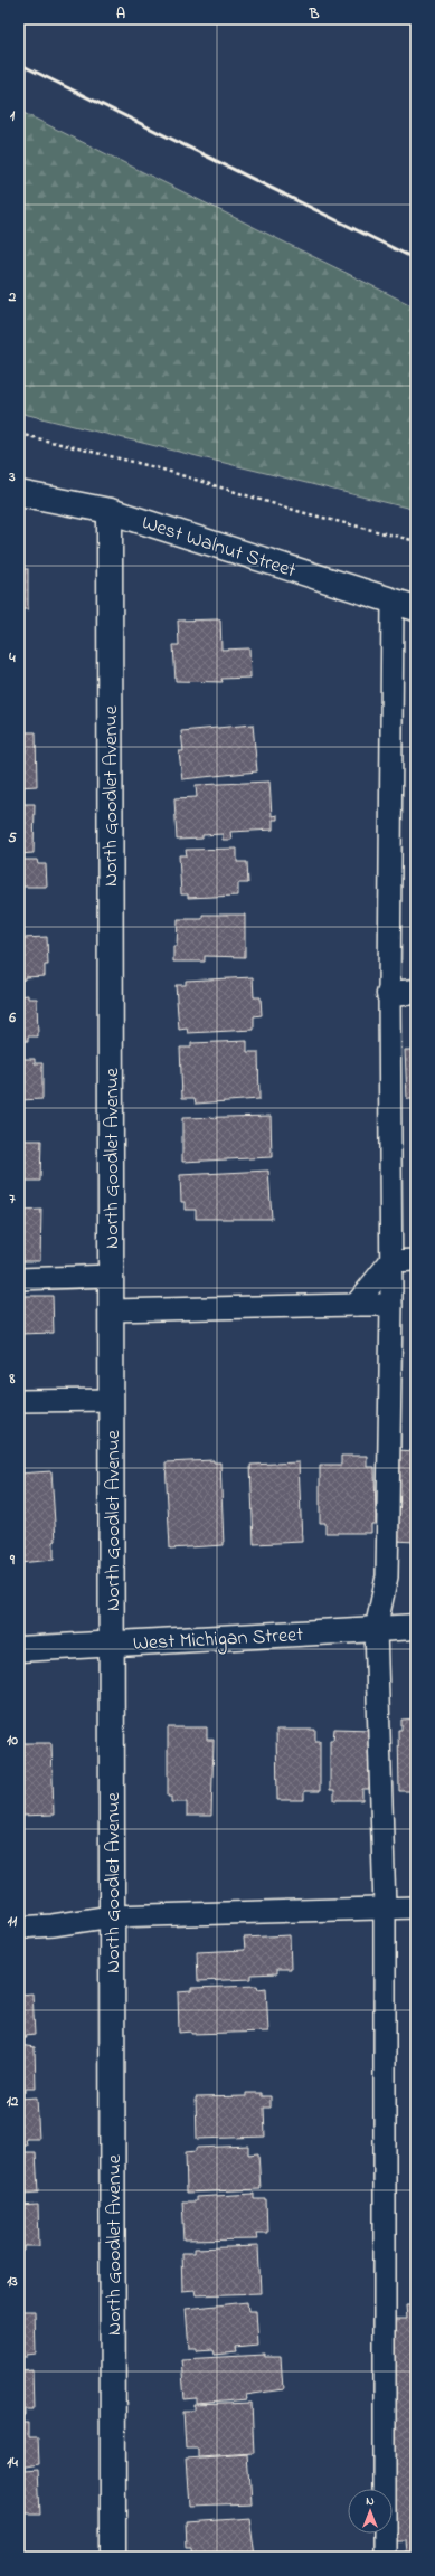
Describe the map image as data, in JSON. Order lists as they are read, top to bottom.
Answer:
{
  "streets": {
    "street": ["West Walnut Street", "North Goodlet Avenue", "West Michigan Street"]
  },
  "crossings": [
    ["West Walnut Street", "North Goodlet Avenue"],
    ["North Goodlet Avenue", "West Michigan Street"]
  ],
  "north": "top",
  "grid": {
    "columns": ["A", "B"],
    "rows": [
      "1",
      "2",
      "3",
      "4",
      "5",
      "6",
      "7",
      "8",
      "9",
      "10",
      "11",
      "12",
      "13",
      "14"
    ]
  }
}
